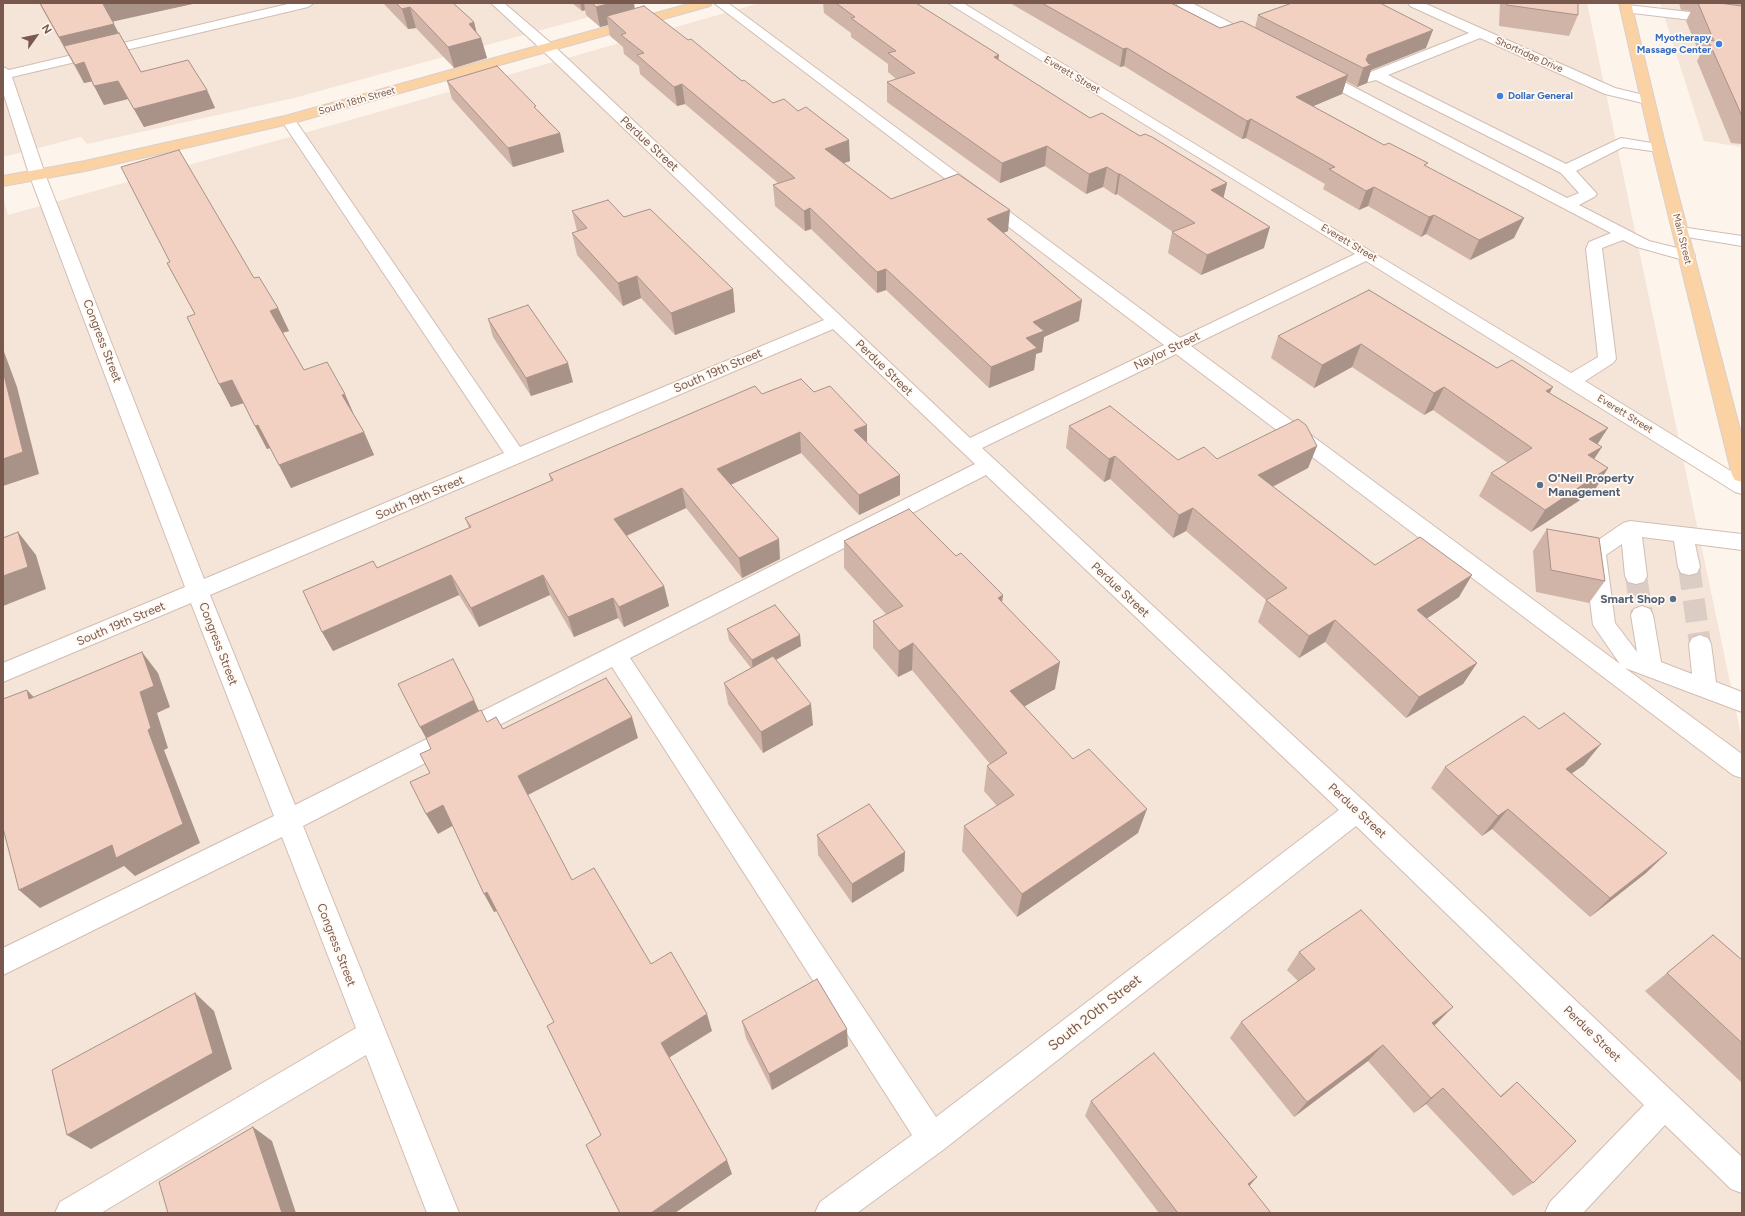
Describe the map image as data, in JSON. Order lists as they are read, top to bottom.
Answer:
{
  "streets": {
    "main road": ["South 18th Street", "Main Street"],
    "street": [
      "Shortridge Drive",
      "Everett Street",
      "Perdue Street",
      "Congress Street",
      "Naylor Street",
      "South 19th Street",
      "South 20th Street"
    ]
  },
  "crossings": [
    ["Shortridge Drive", "Main Street"],
    ["Everett Street", "Naylor Street"],
    ["South 18th Street", "Perdue Street"],
    ["South 18th Street", "Congress Street"],
    ["Perdue Street", "Naylor Street"],
    ["Perdue Street", "South 19th Street"],
    ["Perdue Street", "South 20th Street"],
    ["Congress Street", "South 19th Street"]
  ],
  "places": [
    "Myotherapy Massage Center",
    "Dollar General",
    "O'Neil Property Management",
    "Smart Shop"
  ],
  "north": "top right"
}
